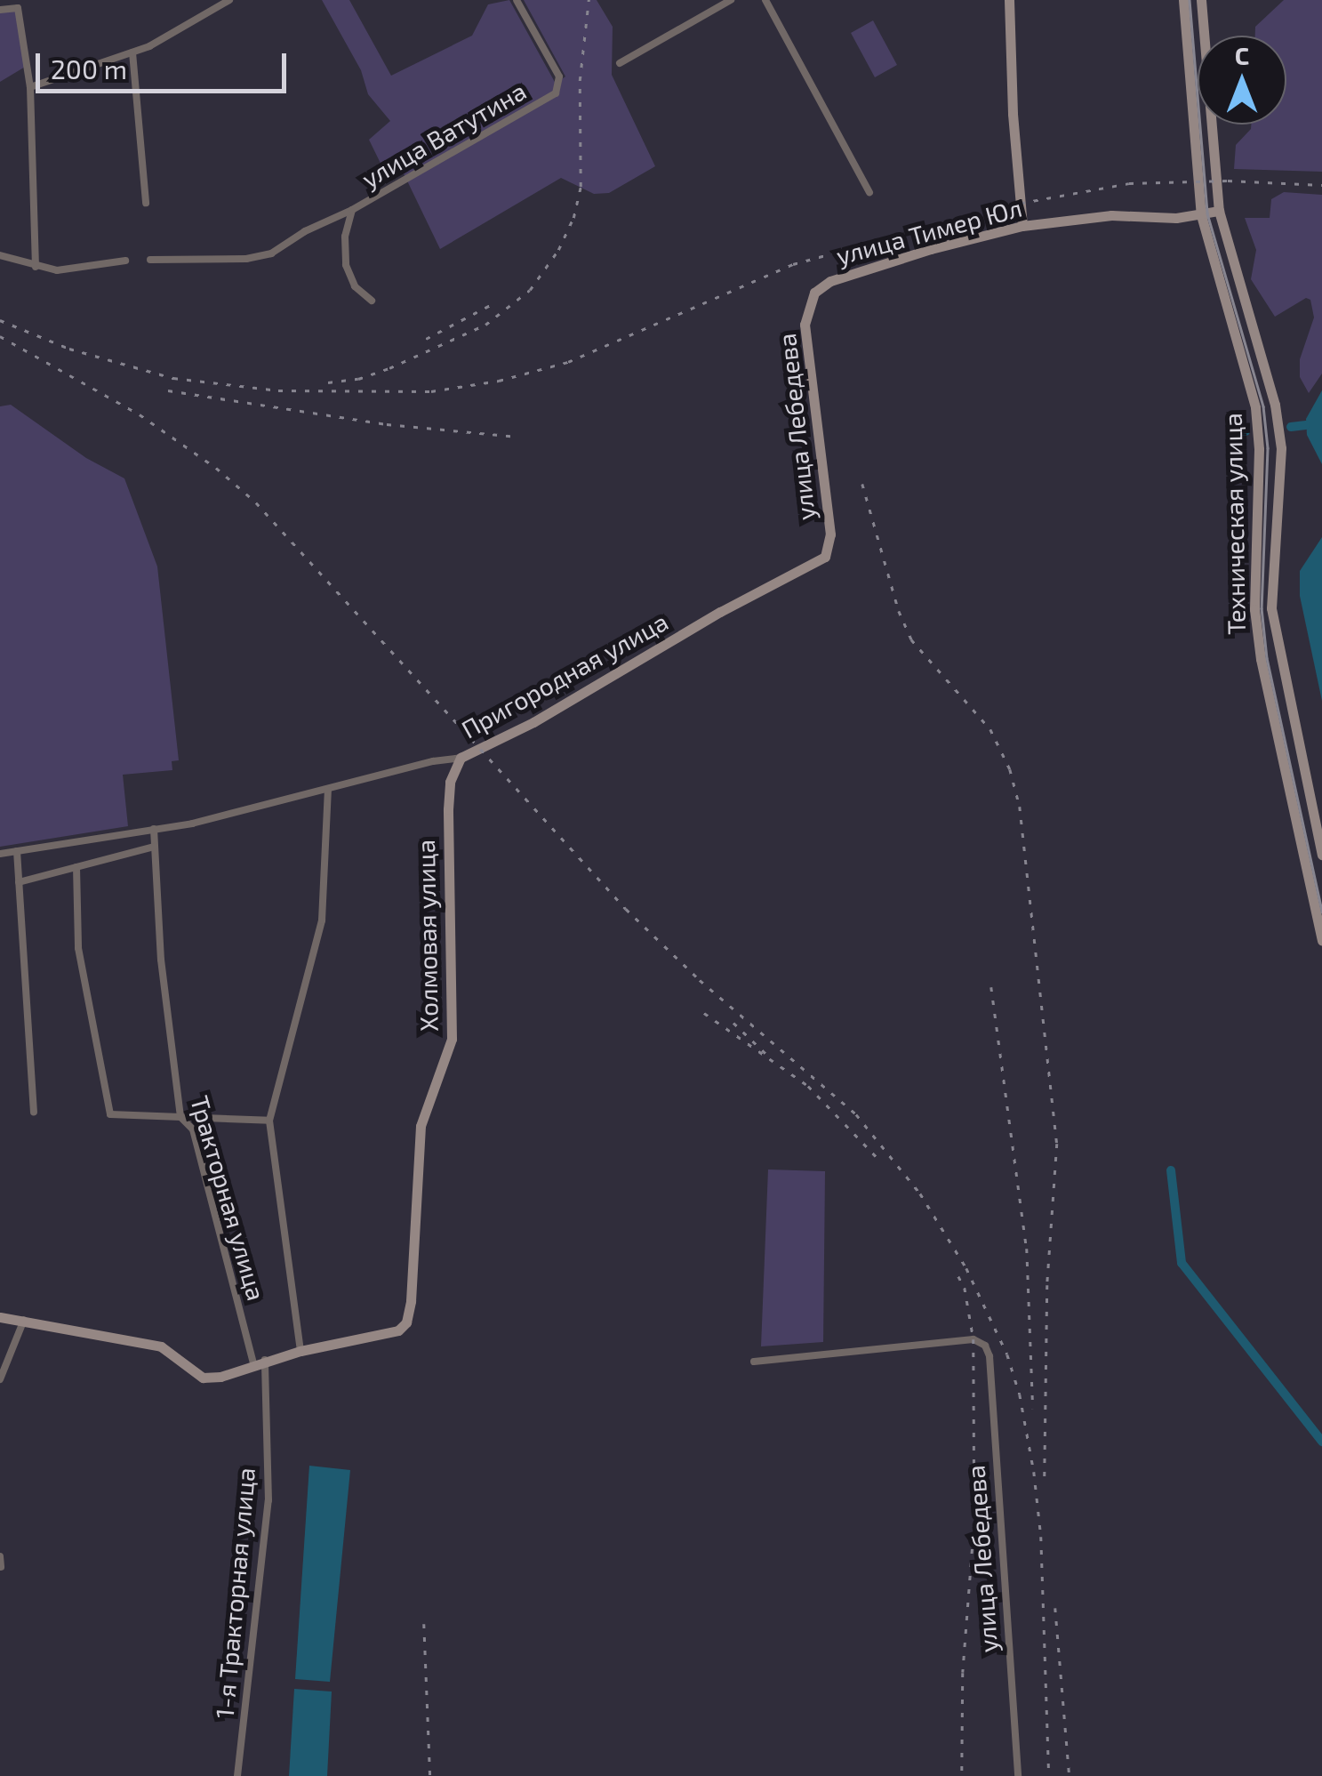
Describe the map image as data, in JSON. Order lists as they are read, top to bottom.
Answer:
{
  "streets": {
    "street": [
      "улица Ватутина",
      "улица Тимер Юл",
      "улица Лебедева",
      "Техническая улица",
      "Пригородная улица",
      "Холмовая улица",
      "Тракторная улица",
      "1-я Тракторная улица"
    ]
  },
  "crossings": [
    ["улица Тимер Юл", "улица Лебедева"],
    ["улица Тимер Юл", "Техническая улица"],
    ["улица Лебедева", "Пригородная улица"],
    ["Пригородная улица", "Холмовая улица"],
    ["Пригородная улица", "Тракторная улица"]
  ],
  "scale_bar": "200 m",
  "north": "top"
}
